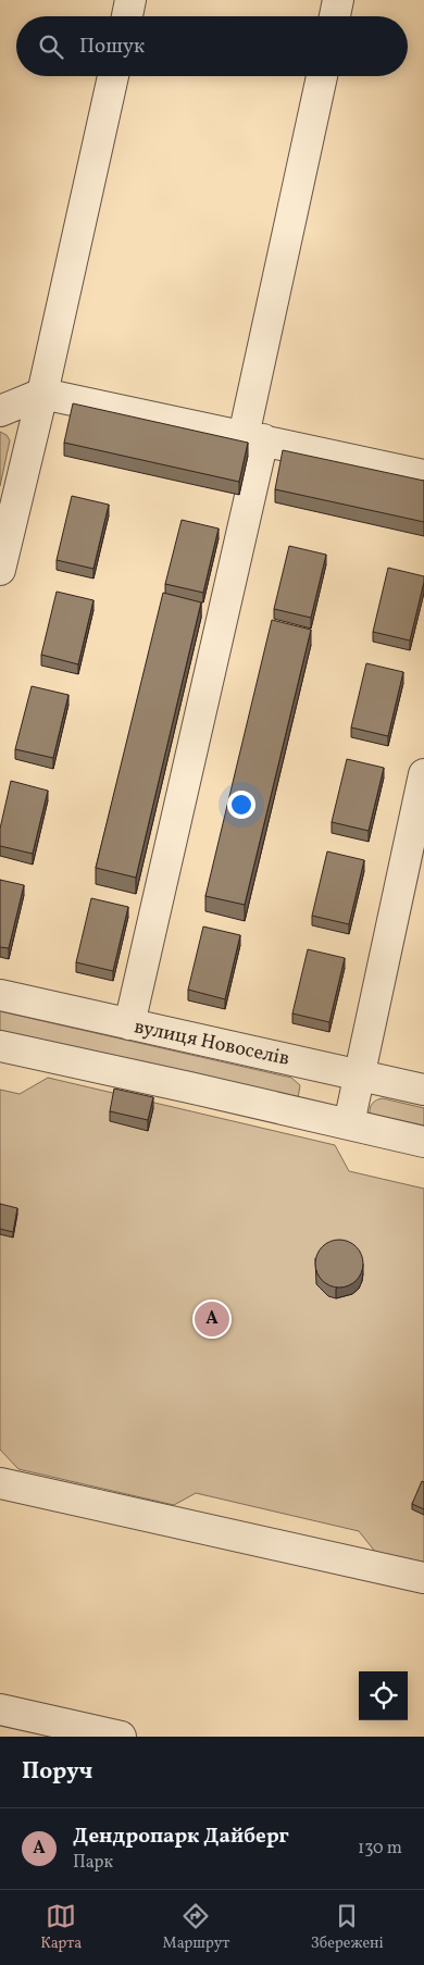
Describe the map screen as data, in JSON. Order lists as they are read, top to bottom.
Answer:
{
  "streets": {
    "street": ["вулиця Новоселів"]
  },
  "page": {
    "search": "Пошук",
    "pins": "A",
    "heading": "Поруч",
    "list": [
      {
        "mark": "A",
        "name": "Дендропарк Дайберг",
        "note": "Парк",
        "value": "130 m"
      }
    ],
    "nav": ["Карта", "Маршрут", "Збережені"]
  }
}
